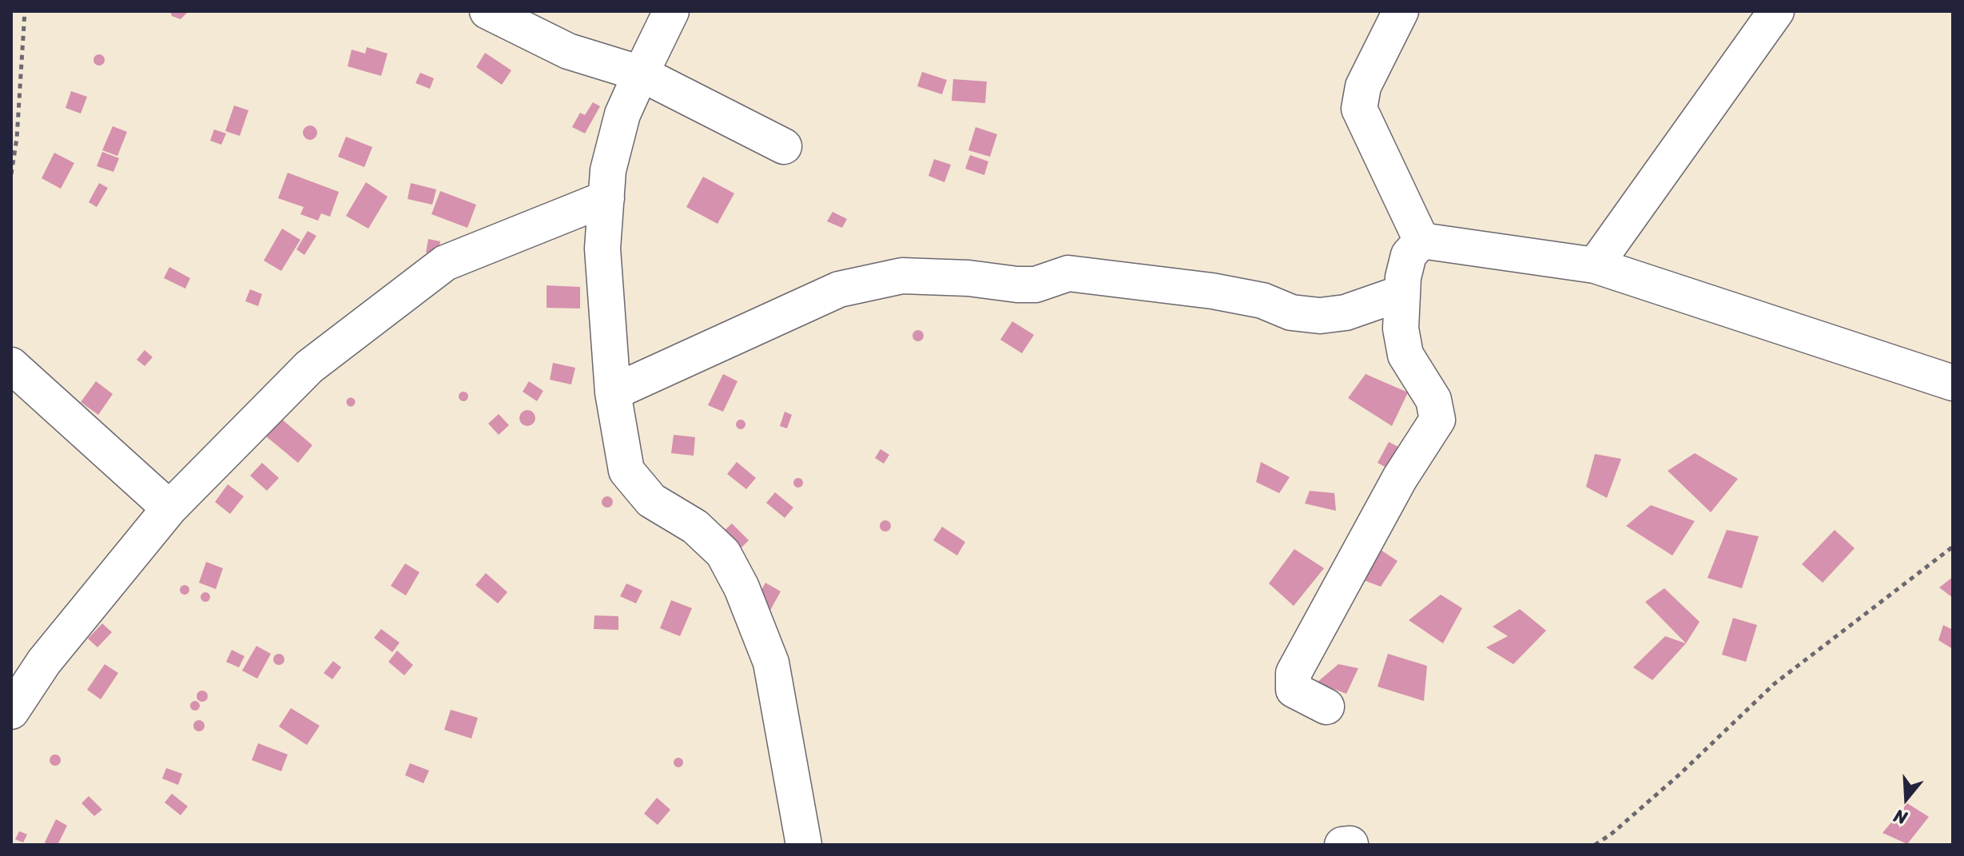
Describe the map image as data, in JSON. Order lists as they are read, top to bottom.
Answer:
{
  "north": "bottom"
}
